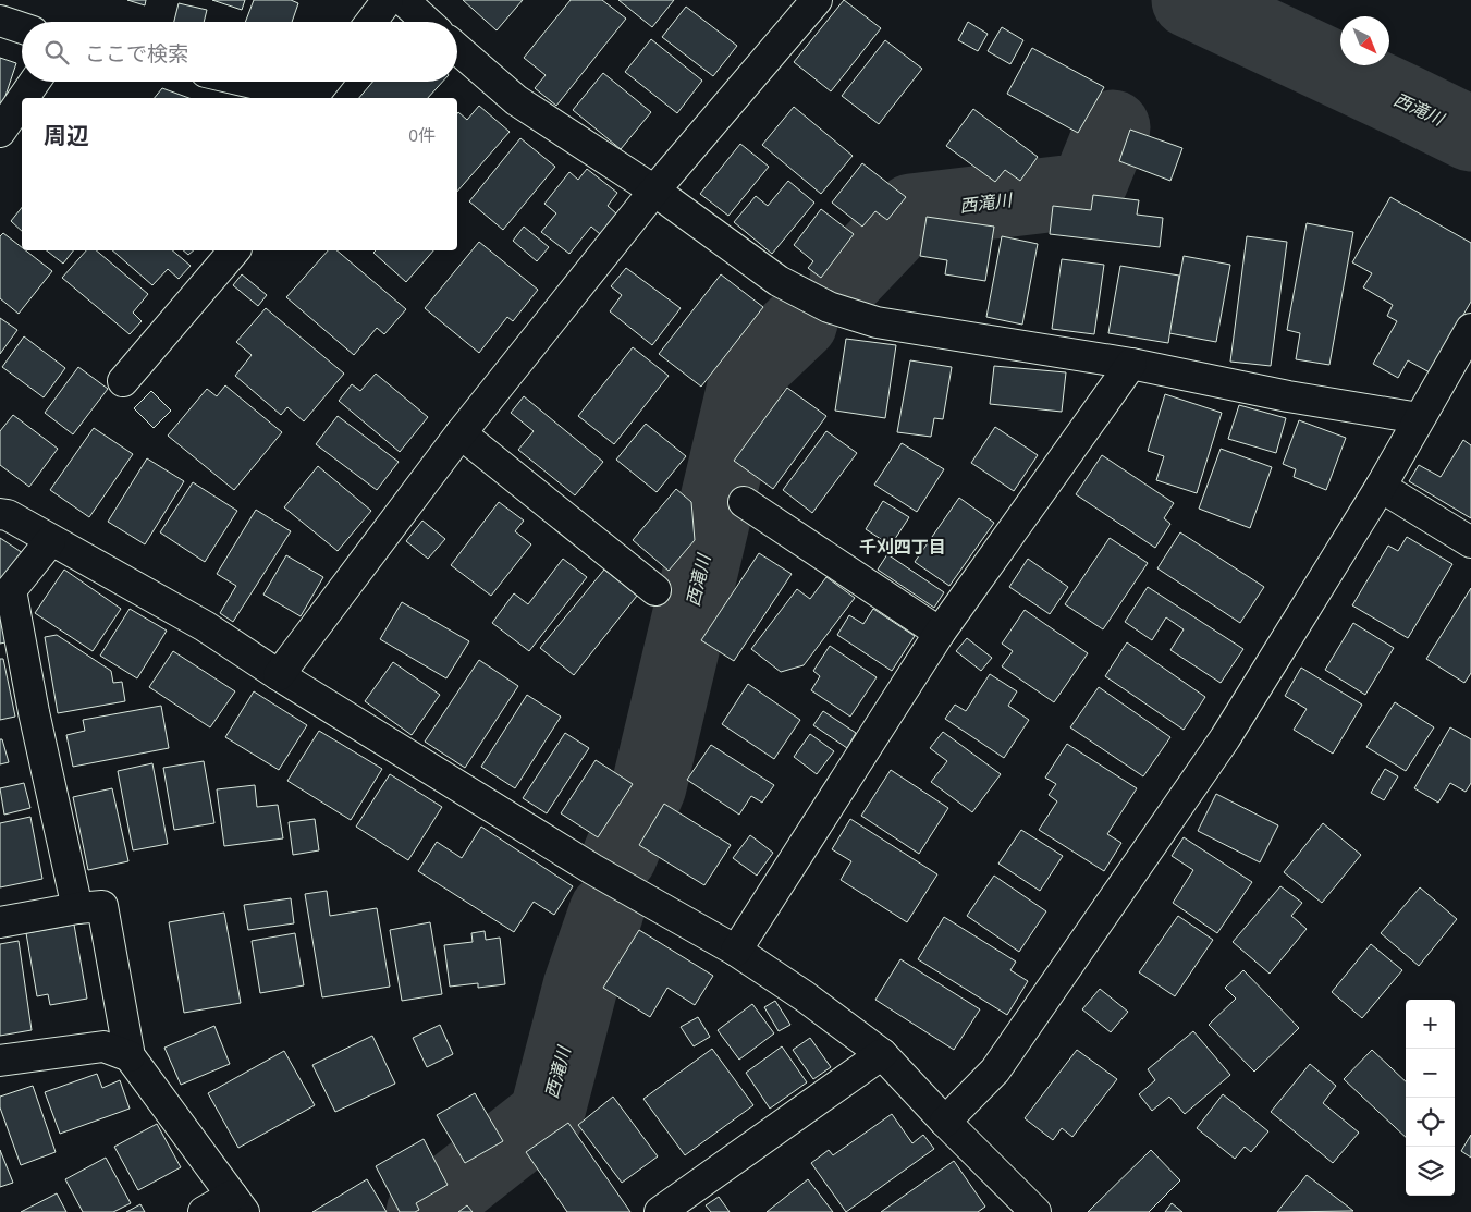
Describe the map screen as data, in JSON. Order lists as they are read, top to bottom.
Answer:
{
  "districts": ["千刈四丁目"],
  "water": ["西滝川"],
  "north": "bottom right",
  "page": {
    "search": "ここで検索",
    "heading": ["周辺", "0件"],
    "map_buttons": ["+", "−"]
  }
}
